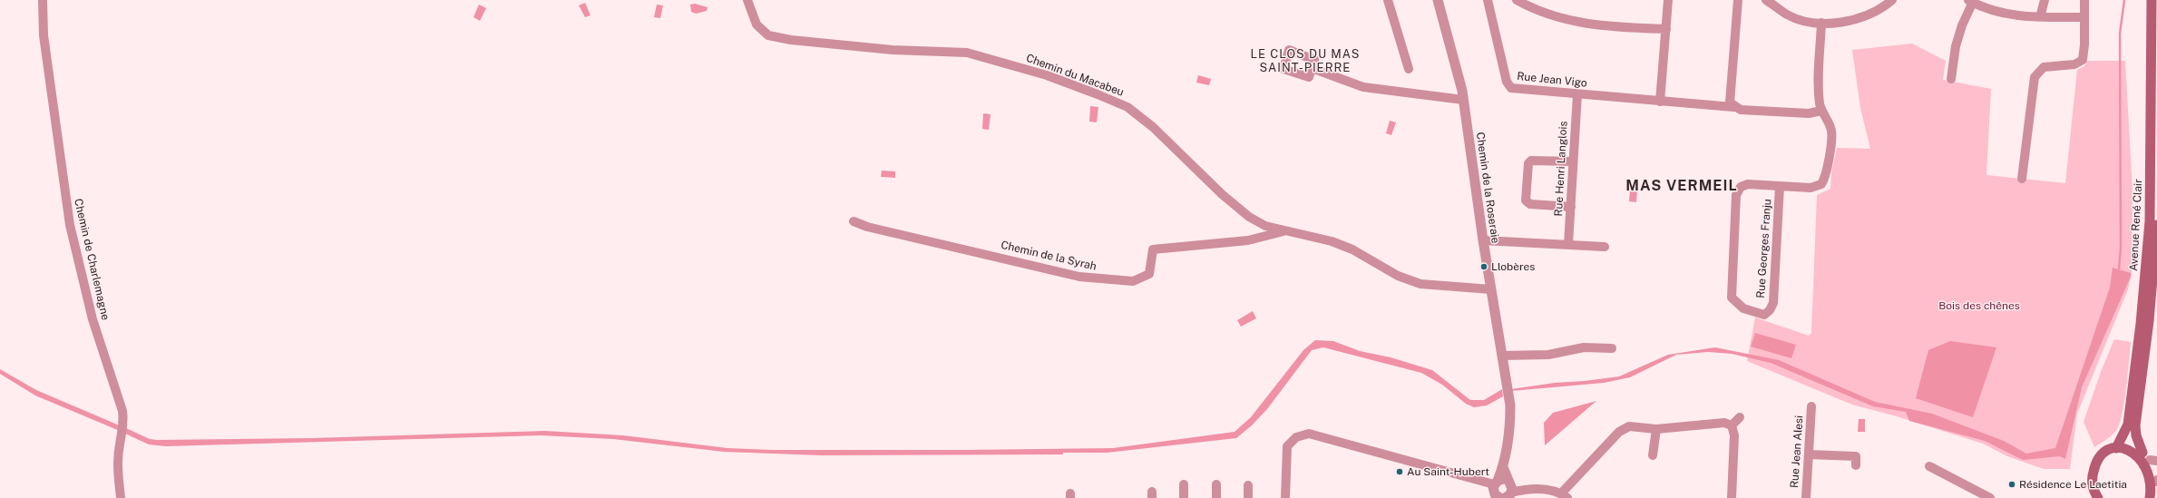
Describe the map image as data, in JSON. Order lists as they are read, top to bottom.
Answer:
{
  "streets": {
    "main road": ["Avenue René Clair"],
    "street": [
      "Chemin du Macabeu",
      "Rue Jean Vigo",
      "Rue Henri Langlois",
      "Chemin de la Roseraie",
      "Rue Georges Franju",
      "Chemin de la Syrah",
      "Chemin de Charlemagne",
      "Rue Jean Alesi"
    ]
  },
  "crossings": [
    ["Chemin du Macabeu", "Chemin de la Roseraie"],
    ["Chemin du Macabeu", "Chemin de la Syrah"],
    ["Rue Jean Vigo", "Rue Henri Langlois"],
    ["Rue Jean Vigo", "Rue Georges Franju"]
  ],
  "districts": ["LE CLOS DU MAS SAINT-PIERRE", "MAS VERMEIL"],
  "parks": ["Bois des chênes"],
  "places": ["Llobères", "Au Saint-Hubert", "Résidence Le Laetitia"]
}
